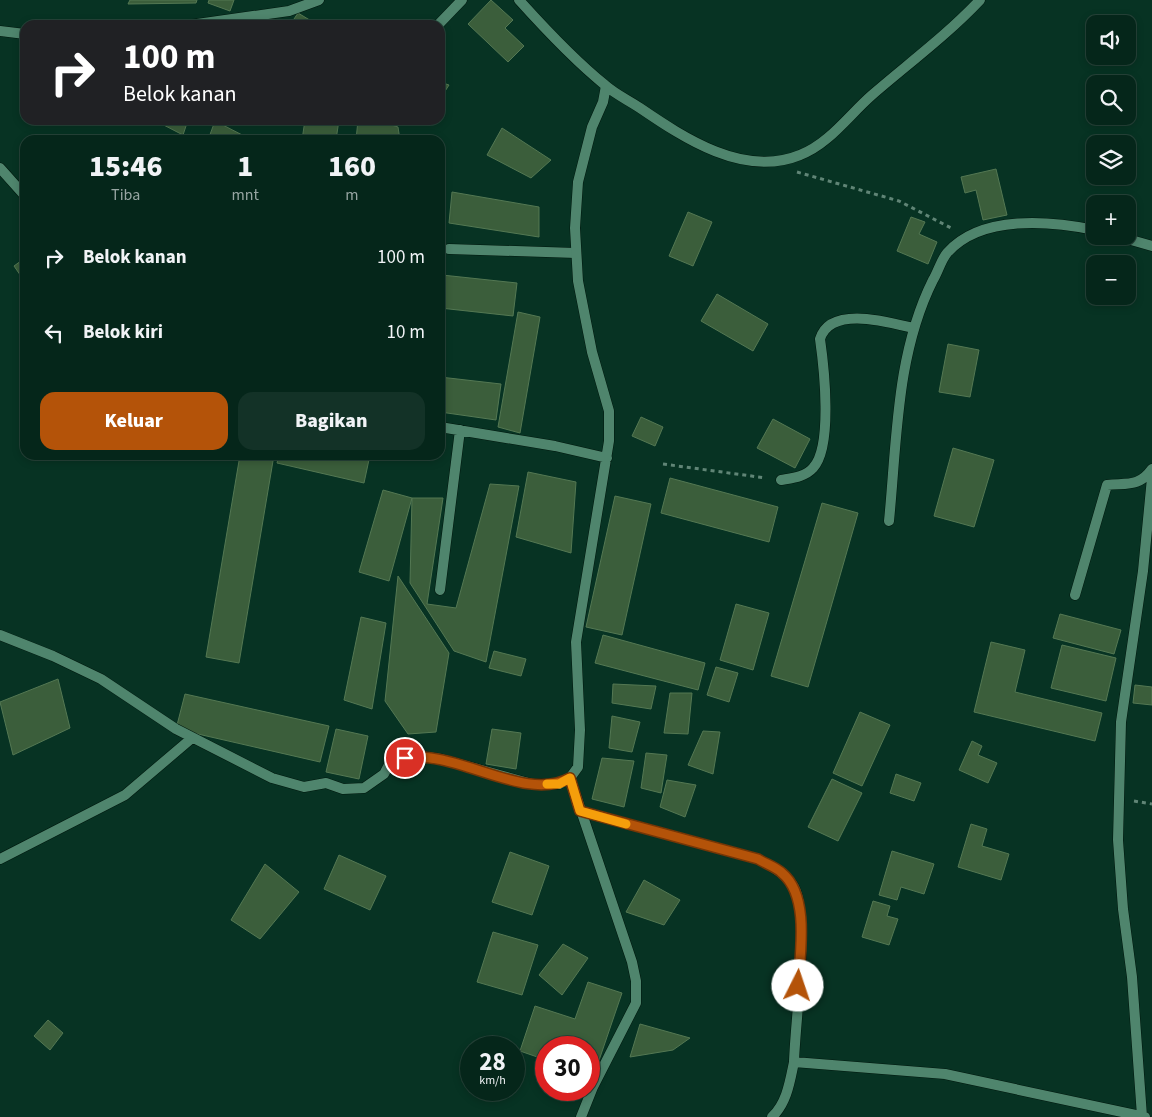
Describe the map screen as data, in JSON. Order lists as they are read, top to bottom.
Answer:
{
  "page": {
    "map_buttons": ["+", "−"],
    "turn": ["100 m", "Belok kanan"],
    "eta": [
      "15:46",
      "Tiba",
      "1",
      "mnt",
      "160",
      "m"
    ],
    "list": [
      {
        "name": "Belok kanan",
        "value": "100 m"
      },
      {
        "name": "Belok kiri",
        "value": "10 m"
      }
    ],
    "buttons": ["Keluar", "Bagikan"],
    "speed": "28 km/h",
    "limit": "30"
  }
}
